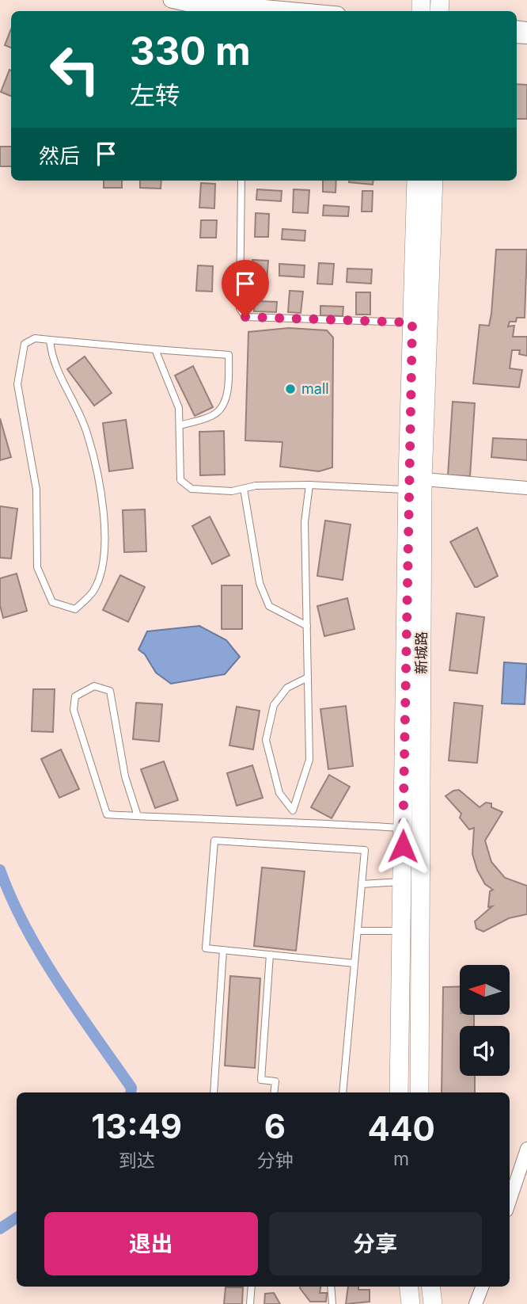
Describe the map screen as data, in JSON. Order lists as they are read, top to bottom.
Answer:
{
  "streets": {
    "main road": ["新城路"]
  },
  "places": ["mall"],
  "north": "left",
  "page": {
    "turn": ["330 m", "左转"],
    "then": "然后",
    "eta": [
      "13:49",
      "到达",
      "6",
      "分钟",
      "440",
      "m"
    ],
    "buttons": ["退出", "分享"]
  }
}
